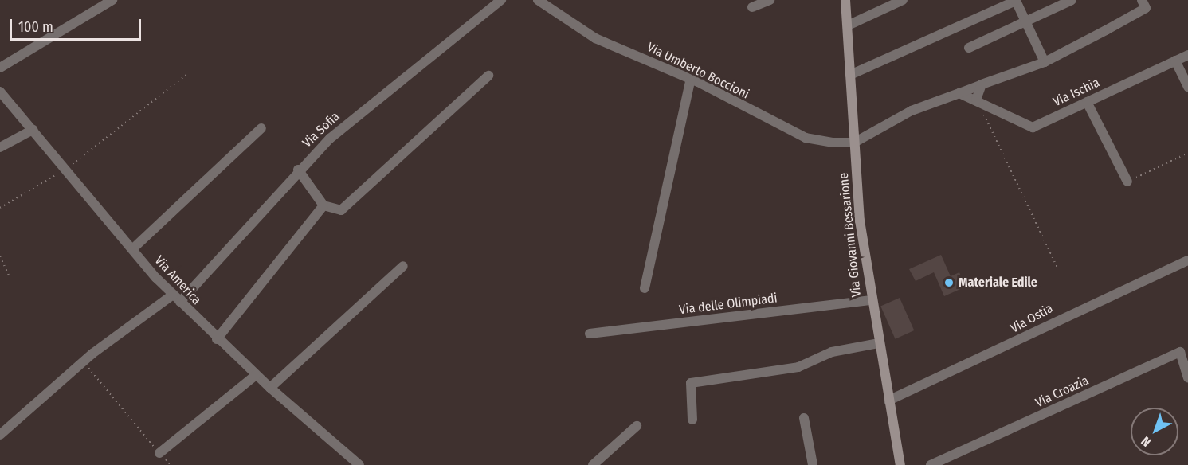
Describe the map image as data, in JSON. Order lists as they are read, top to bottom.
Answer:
{
  "streets": {
    "street": [
      "Via Umberto Boccioni",
      "Via Ischia",
      "Via Sofia",
      "Via Giovanni Bessarione",
      "Via America",
      "Via delle Olimpiadi",
      "Via Ostia",
      "Via Croazia"
    ]
  },
  "crossings": [
    ["Via Umberto Boccioni", "Via Giovanni Bessarione"],
    ["Via Sofia", "Via America"],
    ["Via Giovanni Bessarione", "Via delle Olimpiadi"],
    ["Via Giovanni Bessarione", "Via Ostia"]
  ],
  "places": ["Materiale Edile"],
  "scale_bar": "100 m",
  "north": "bottom left"
}
